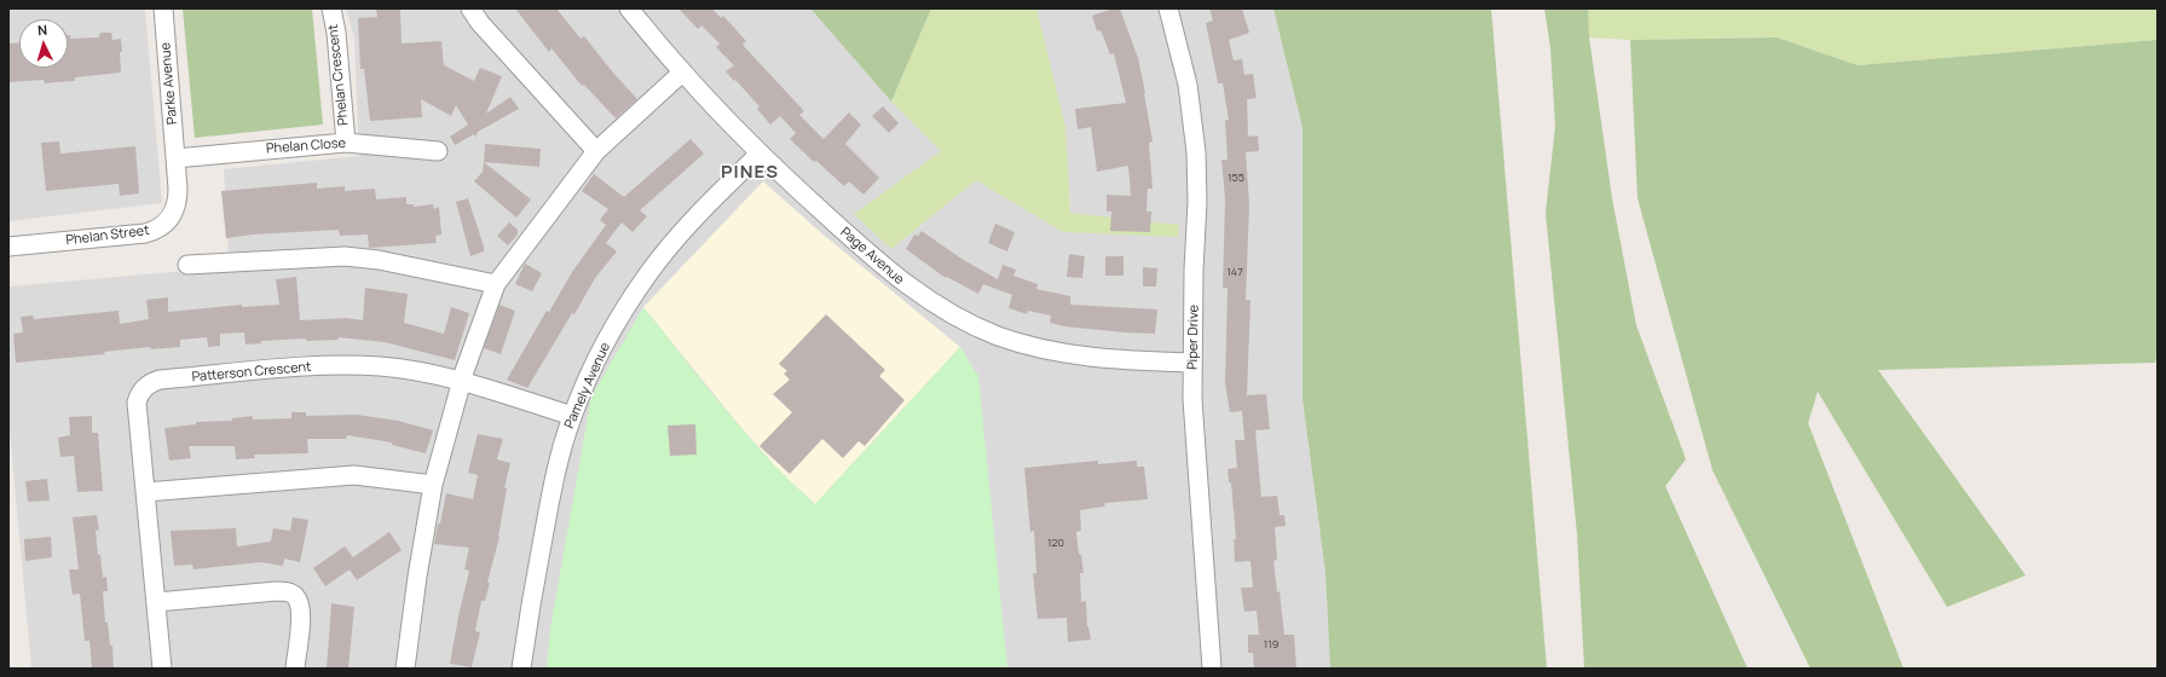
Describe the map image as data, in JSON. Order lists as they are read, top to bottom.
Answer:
{
  "streets": {
    "street": [
      "Phelan Crescent",
      "Parke Avenue",
      "Phelan Close",
      "Phelan Street",
      "Page Avenue",
      "Piper Drive",
      "Patterson Crescent",
      "Pamely Avenue"
    ]
  },
  "crossings": [
    ["Phelan Crescent", "Phelan Close"],
    ["Parke Avenue", "Phelan Close"],
    ["Parke Avenue", "Phelan Street"],
    ["Phelan Close", "Phelan Street"],
    ["Page Avenue", "Piper Drive"],
    ["Page Avenue", "Pamely Avenue"],
    ["Patterson Crescent", "Pamely Avenue"]
  ],
  "districts": ["PINES"],
  "house_numbers": [
    "155",
    "147",
    "120",
    "119"
  ],
  "north": "top"
}
